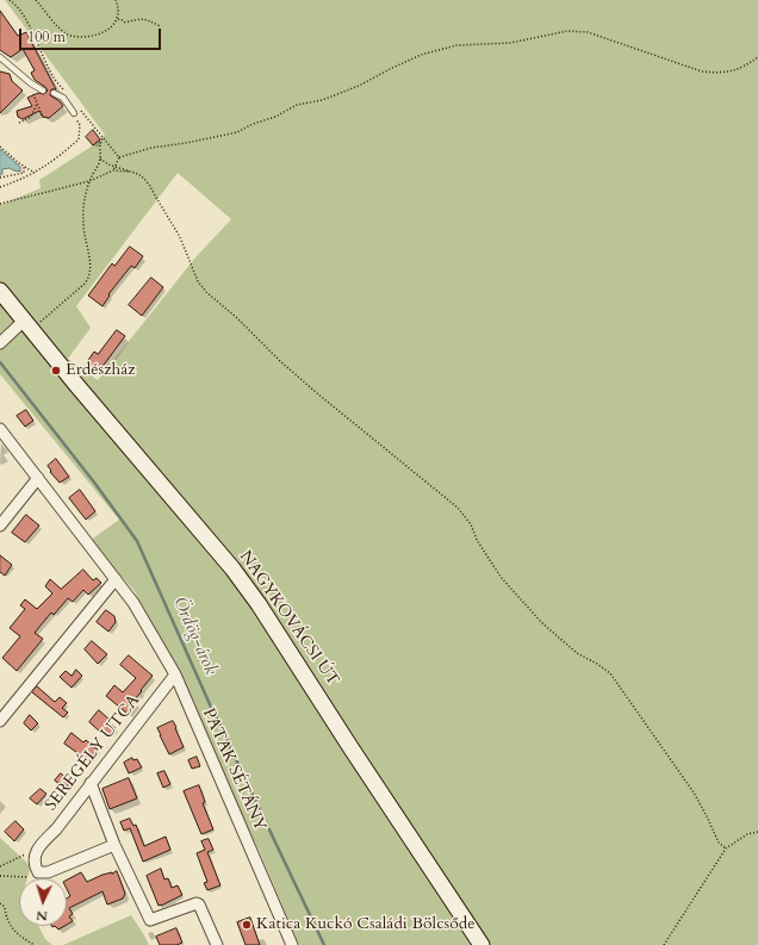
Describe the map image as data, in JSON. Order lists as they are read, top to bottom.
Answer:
{
  "streets": {
    "street": ["NAGYKOVÁCSI ÚT", "SEREGÉLY UTCA", "PATAK SÉTÁNY"]
  },
  "crossings": [
    ["SEREGÉLY UTCA", "PATAK SÉTÁNY"]
  ],
  "water": ["Ördög-árok"],
  "places": ["Erdészház", "Katica Kuckó Családi Bölcsőde"],
  "scale_bar": "100 m",
  "north": "bottom"
}
